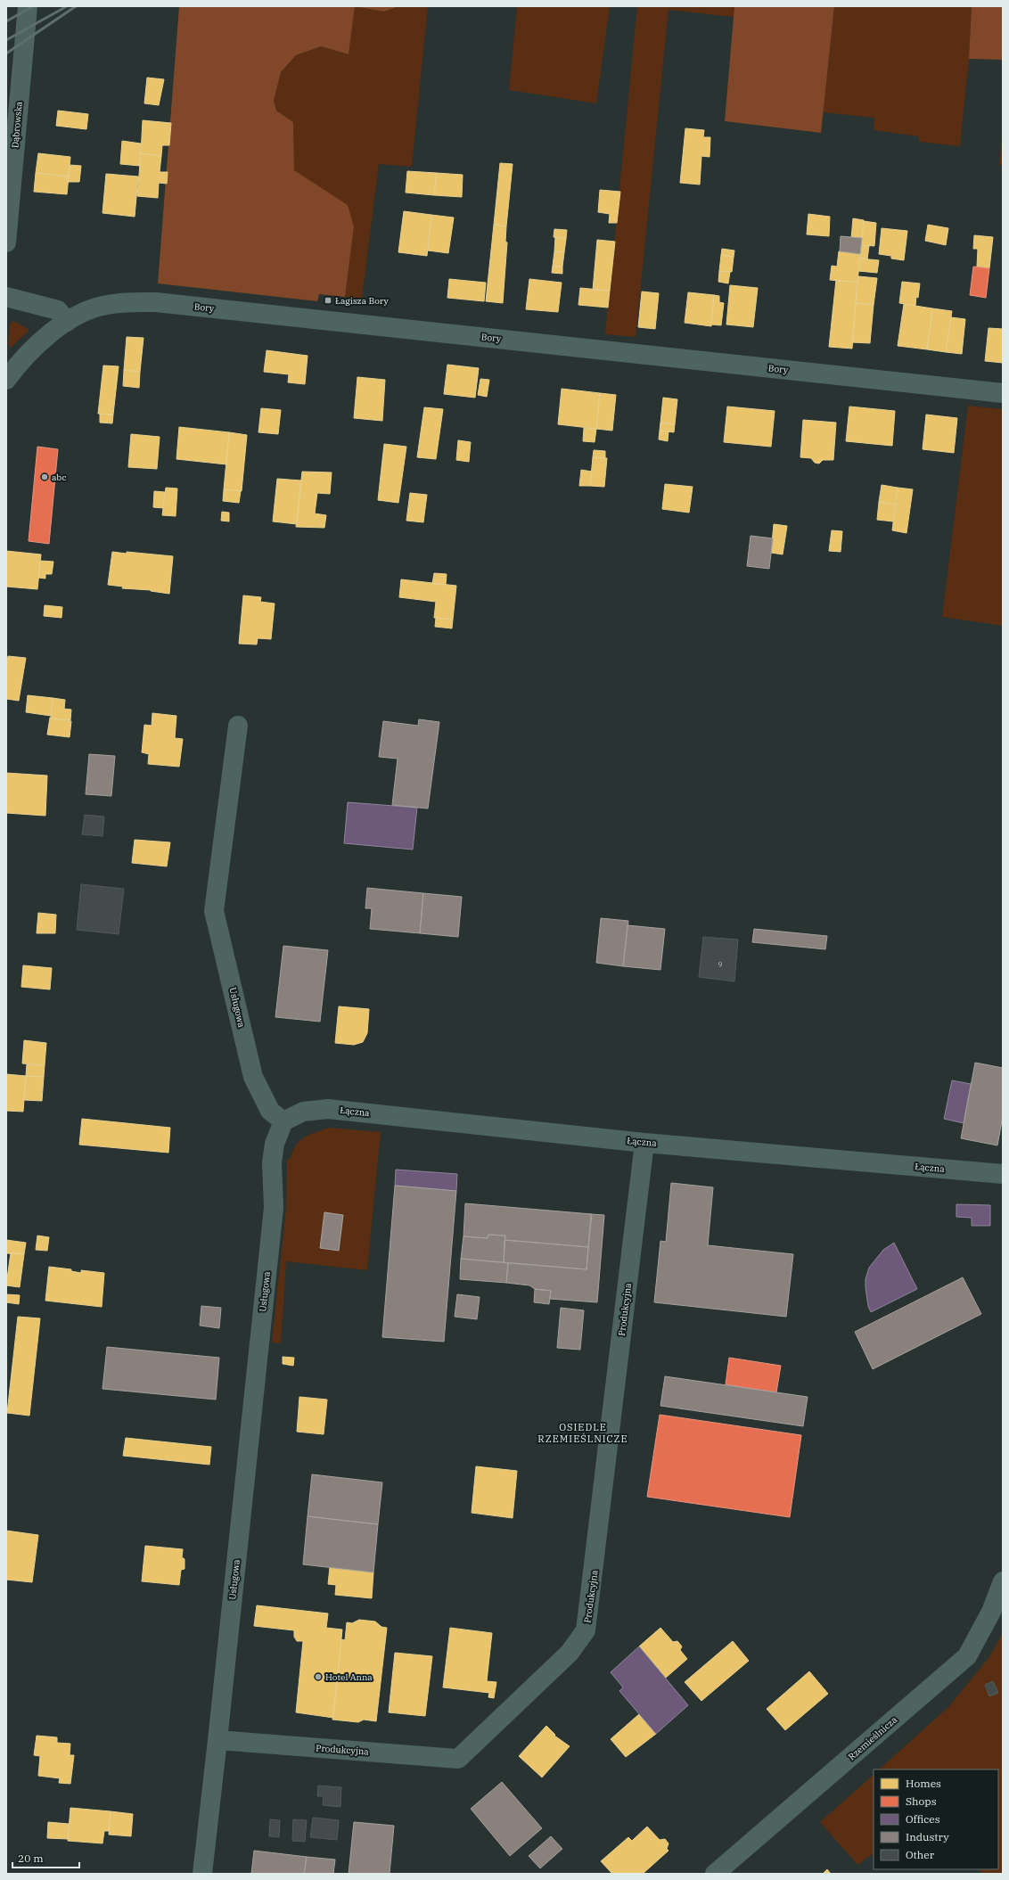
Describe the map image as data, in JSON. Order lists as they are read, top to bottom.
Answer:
{
  "streets": {
    "street": [
      "Dąbrowska",
      "Bory",
      "Usługowa",
      "Łączna",
      "Produkcyjna",
      "Rzemieślnicza"
    ]
  },
  "crossings": [
    ["Usługowa", "Łączna"],
    ["Usługowa", "Produkcyjna"],
    ["Łączna", "Produkcyjna"]
  ],
  "districts": ["OSIEDLE RZEMIEŚLNICZE"],
  "places": {
    "transit": ["Łagisza Bory"],
    "other": ["abc", "Hotel Anna"]
  },
  "house_numbers": ["9"],
  "legend": [
    "Homes",
    "Shops",
    "Offices",
    "Industry",
    "Other"
  ],
  "scale_bar": "20 m"
}
